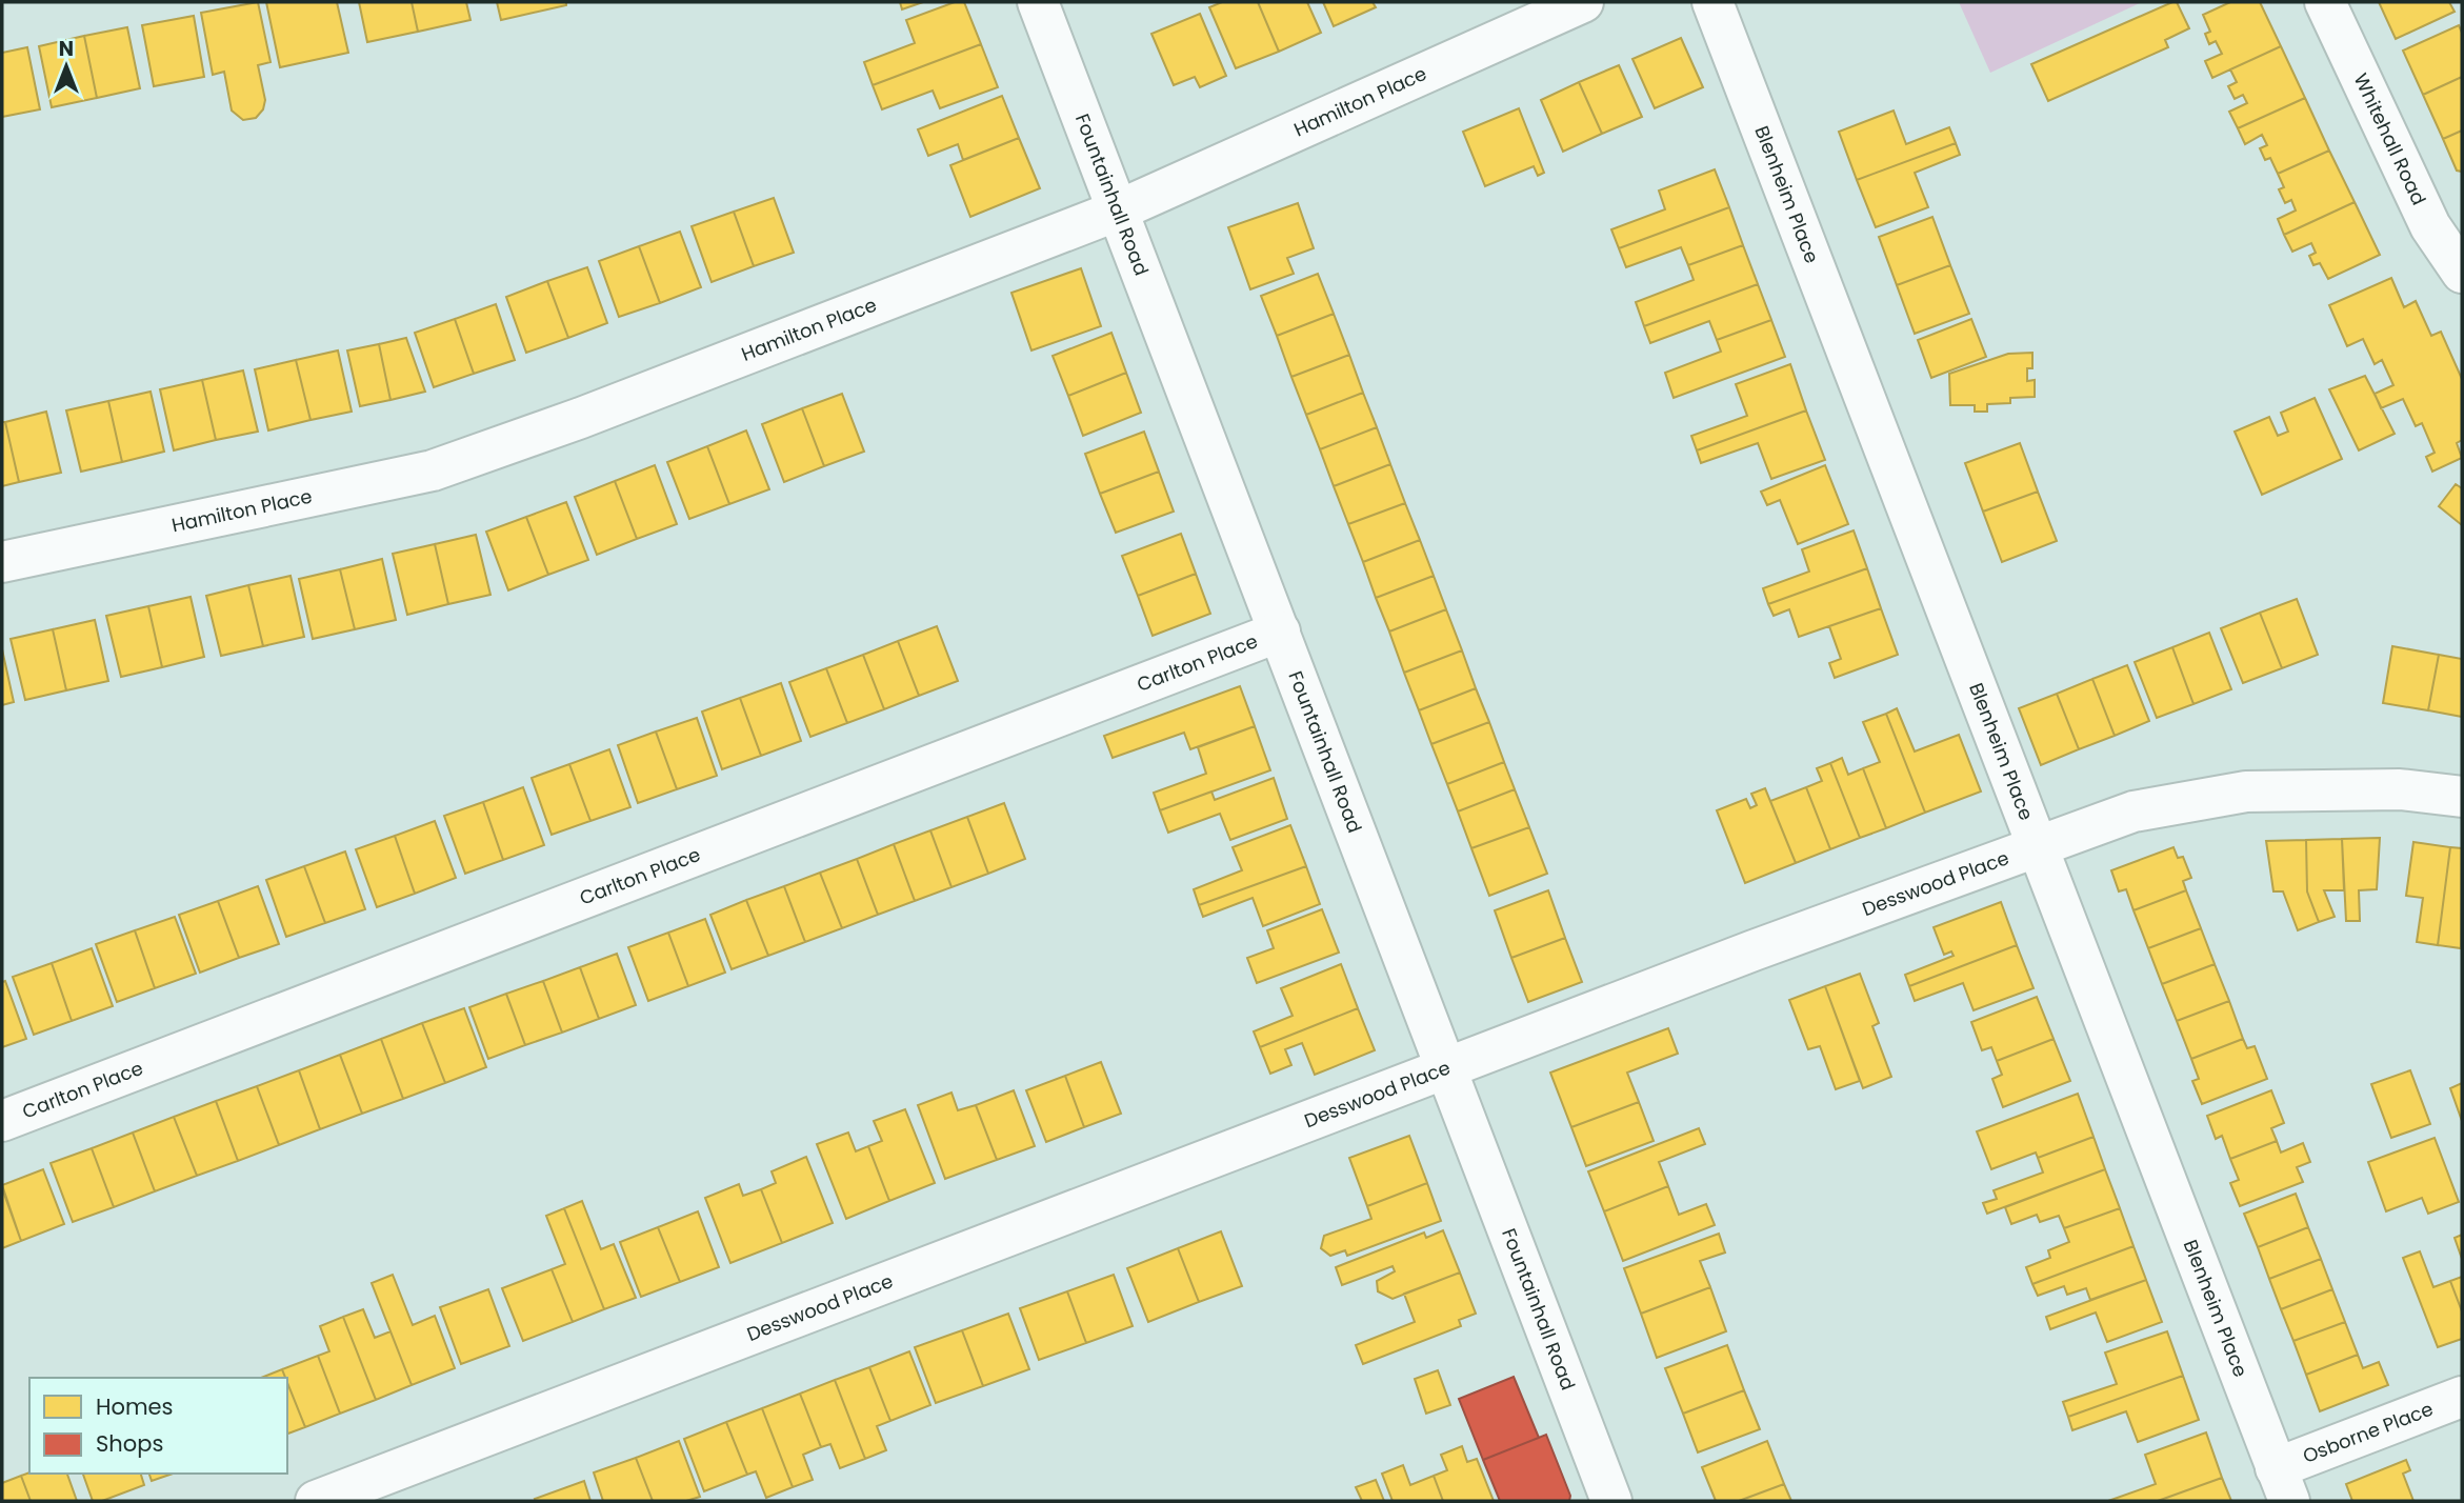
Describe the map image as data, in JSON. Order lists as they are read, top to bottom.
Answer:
{
  "streets": {
    "street": [
      "Hamilton Place",
      "Whitehall Road",
      "Fountainhall Road",
      "Blenheim Place",
      "Carlton Place",
      "Desswood Place",
      "Osborne Place"
    ]
  },
  "crossings": [
    ["Hamilton Place", "Fountainhall Road"],
    ["Fountainhall Road", "Carlton Place"],
    ["Fountainhall Road", "Desswood Place"],
    ["Blenheim Place", "Desswood Place"],
    ["Blenheim Place", "Osborne Place"]
  ],
  "legend": ["Homes", "Shops"],
  "north": "top"
}
